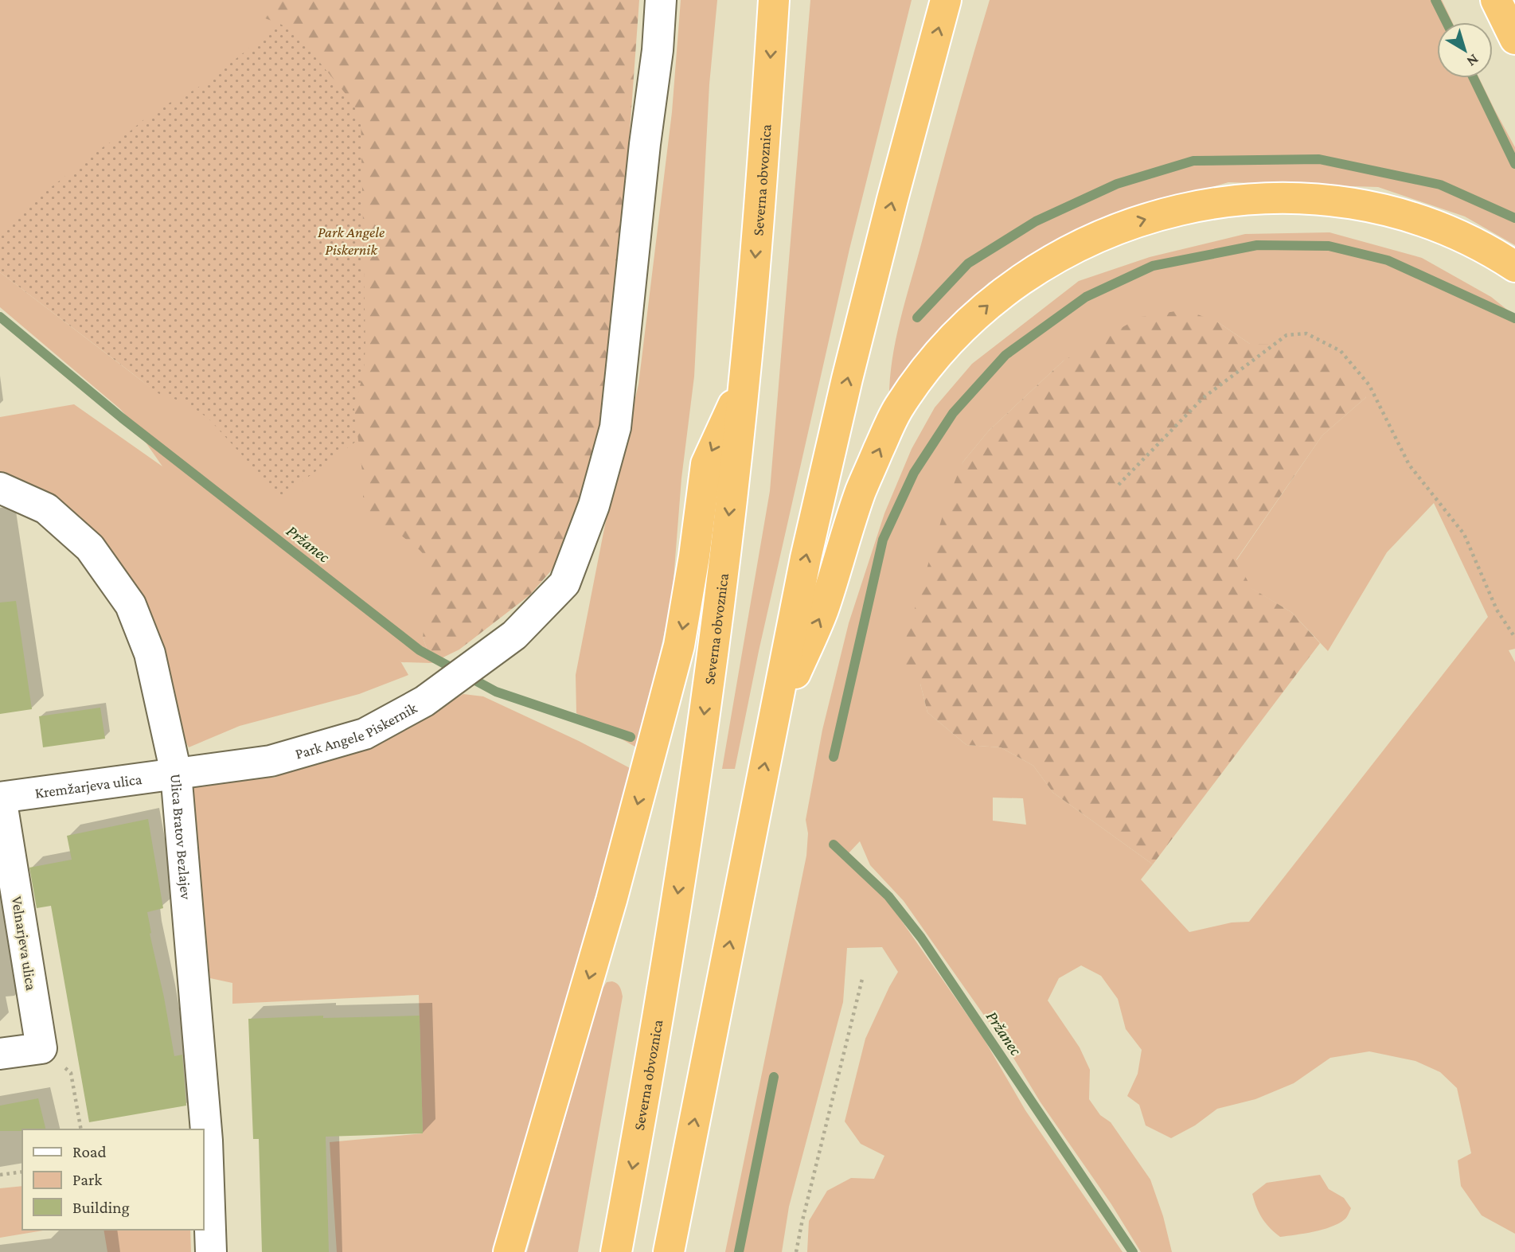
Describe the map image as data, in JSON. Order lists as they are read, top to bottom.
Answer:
{
  "streets": {
    "highway": ["Severna obvoznica"],
    "street": [
      "Park Angele Piskernik",
      "Kremžarjeva ulica",
      "Ulica Bratov Bezlajev",
      "Velnarjeva ulica"
    ]
  },
  "crossings": [
    ["Park Angele Piskernik", "Kremžarjeva ulica"],
    ["Park Angele Piskernik", "Ulica Bratov Bezlajev"],
    ["Kremžarjeva ulica", "Ulica Bratov Bezlajev"],
    ["Kremžarjeva ulica", "Velnarjeva ulica"]
  ],
  "water": ["Pržanec"],
  "parks": ["Park Angele Piskernik"],
  "legend": ["Road", "Park", "Building"],
  "north": "bottom right"
}
